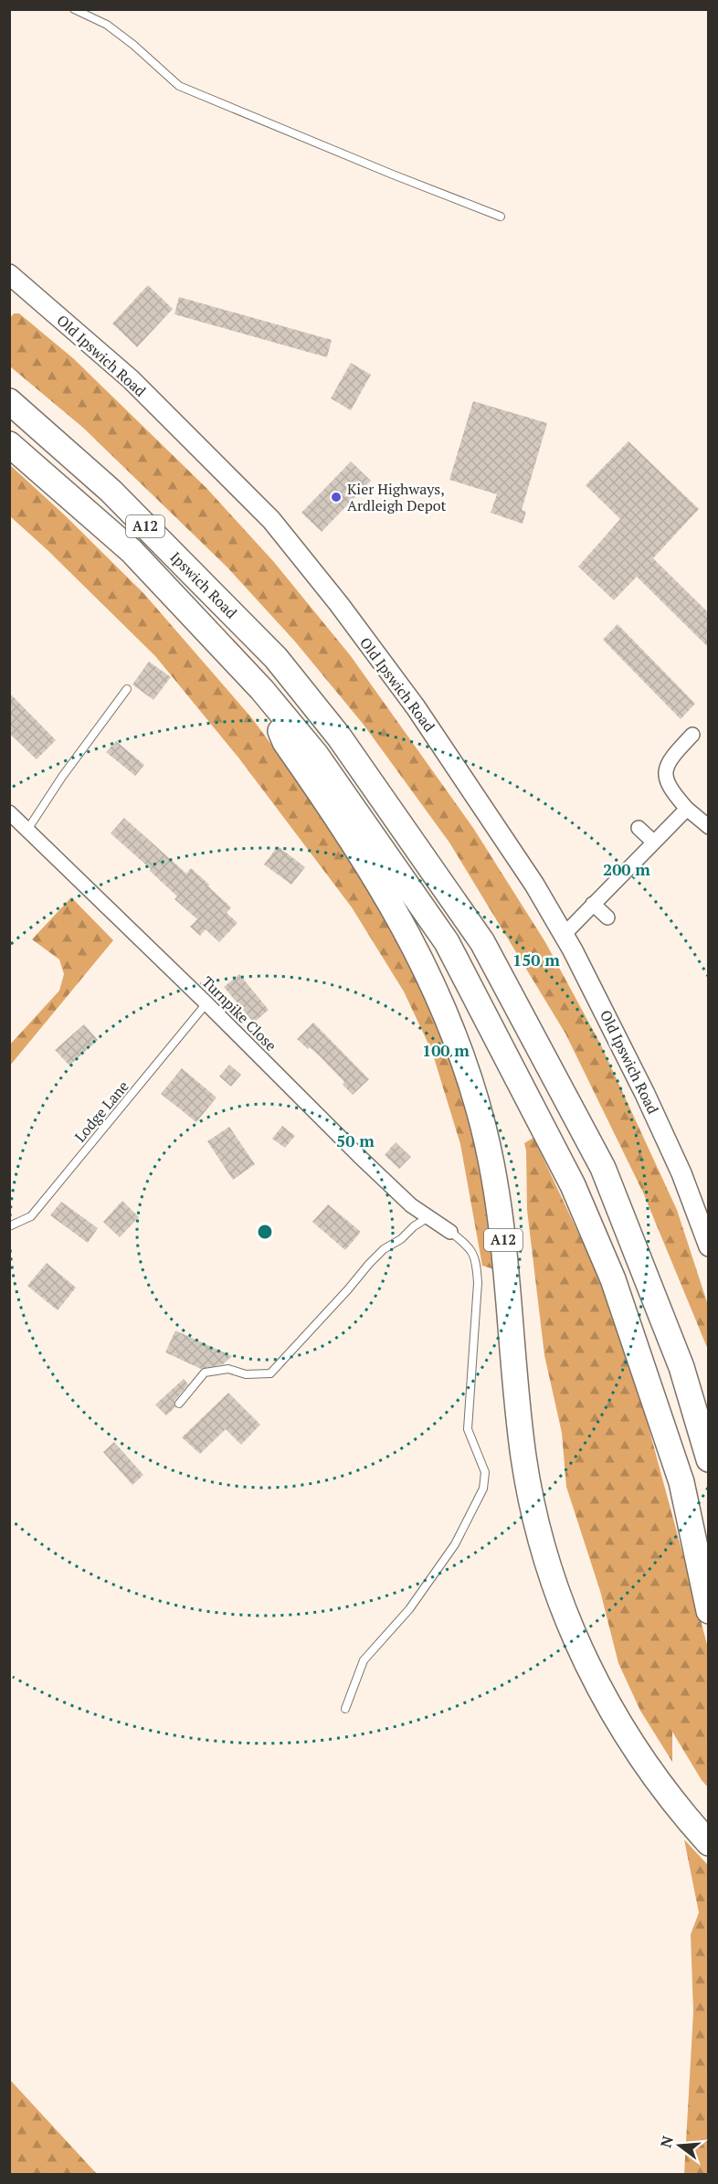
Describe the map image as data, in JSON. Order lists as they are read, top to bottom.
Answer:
{
  "streets": {
    "highway": ["A12", "Ipswich Road"],
    "street": ["Old Ipswich Road", "Turnpike Close"],
    "lane": ["Lodge Lane"]
  },
  "crossings": [
    ["A12", "Ipswich Road"],
    ["Turnpike Close", "Lodge Lane"]
  ],
  "places": ["Kier Highways, Ardleigh Depot"],
  "north": "left",
  "rings": [
    "200 m",
    "150 m",
    "100 m",
    "50 m"
  ]
}
